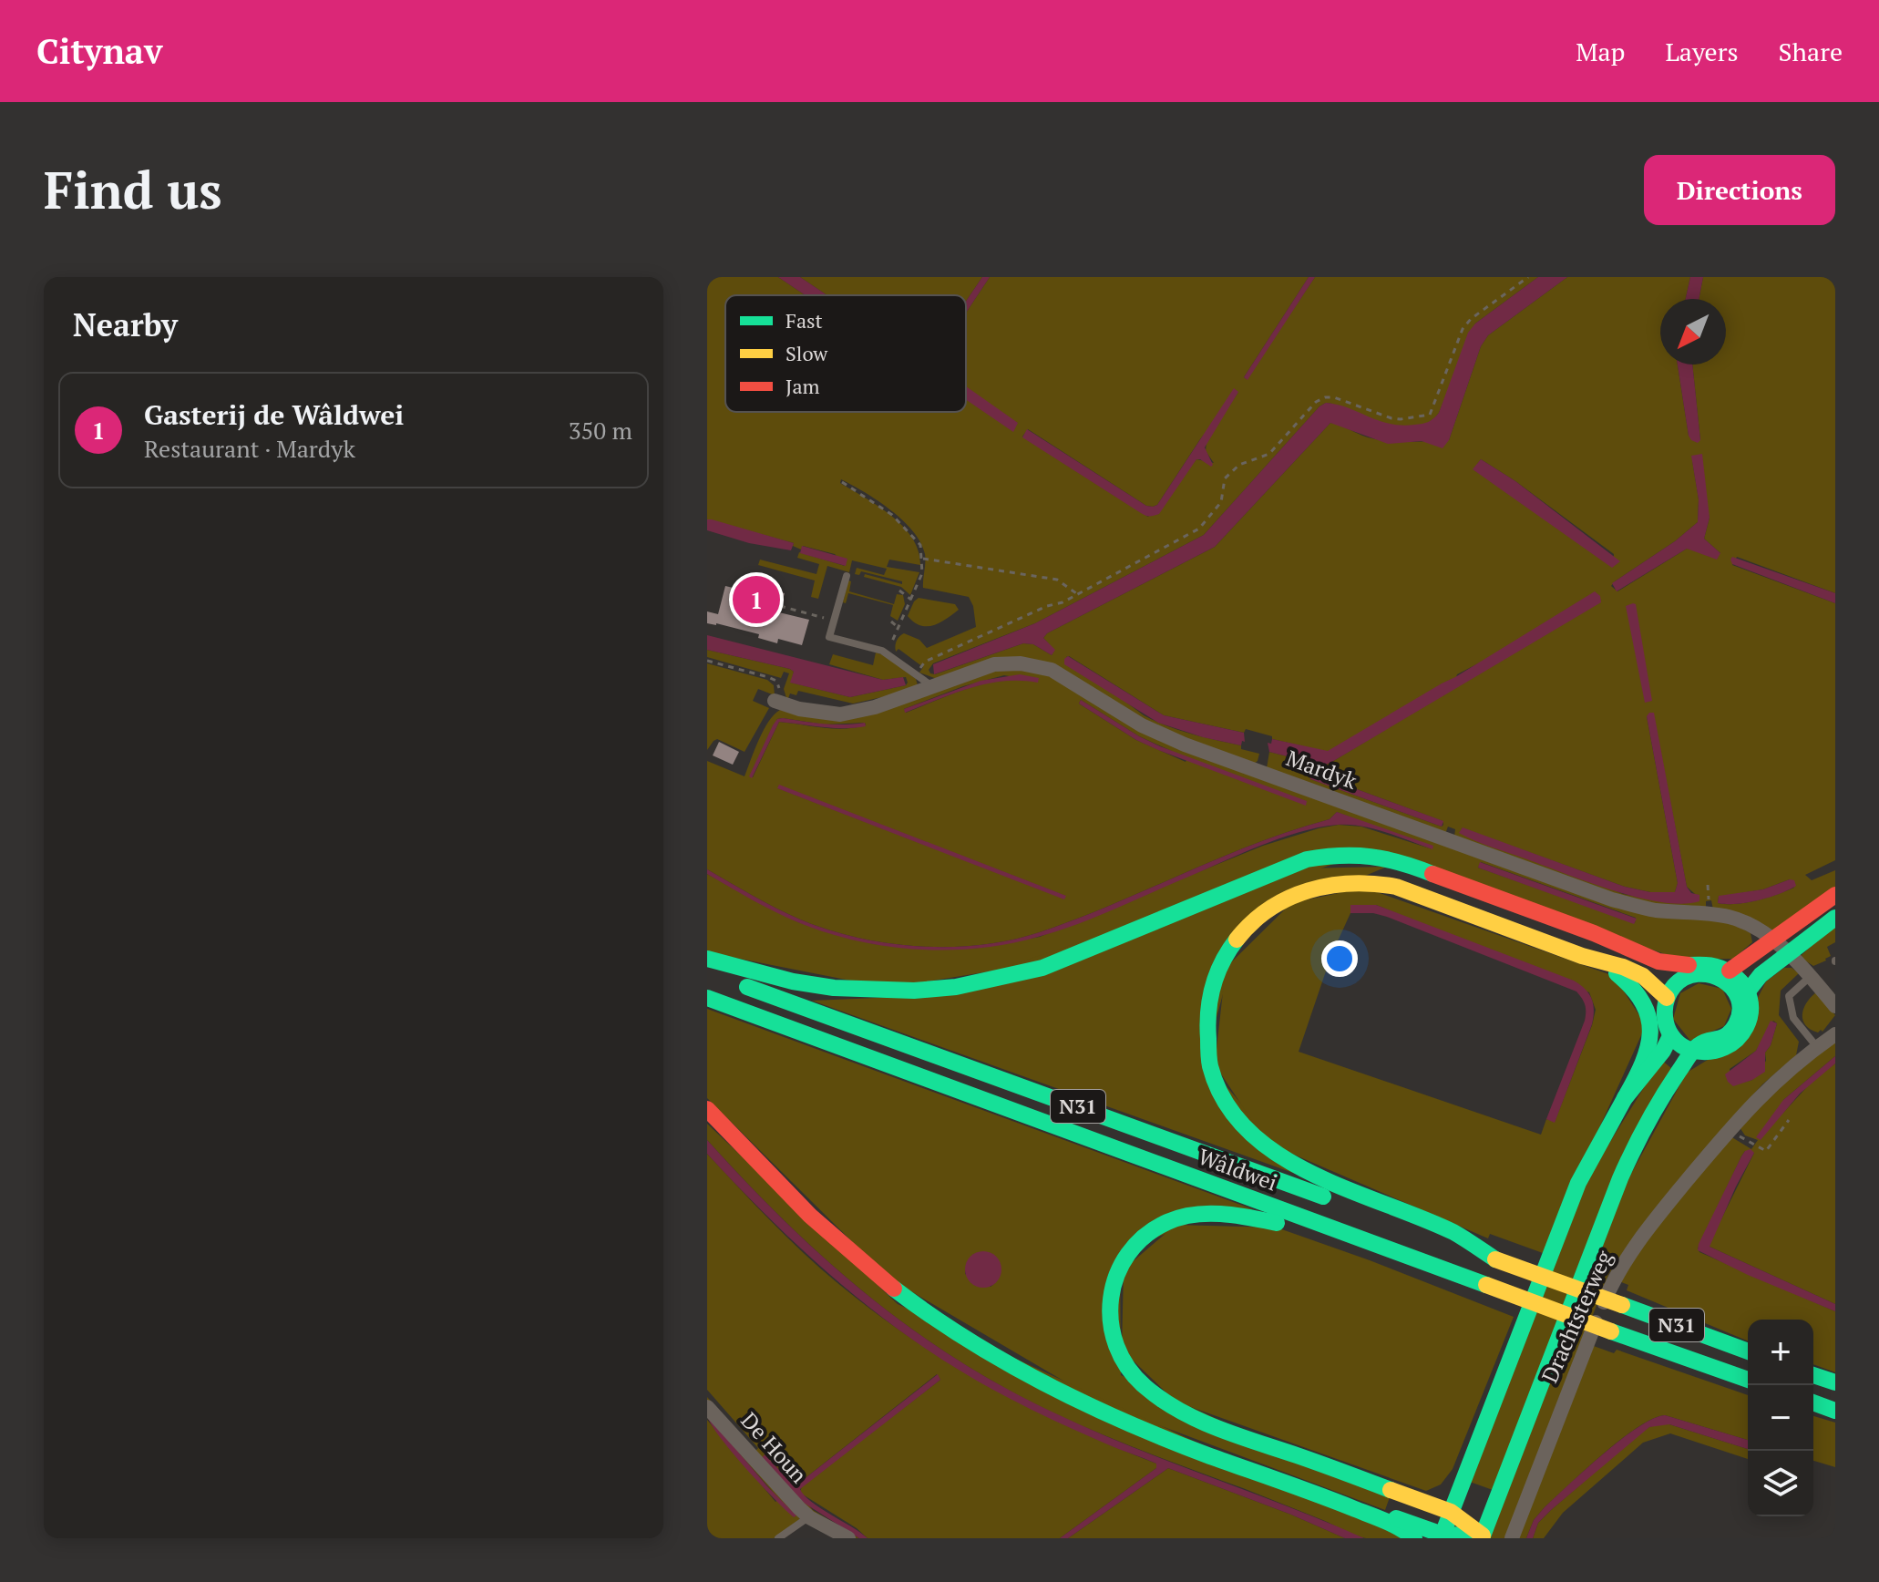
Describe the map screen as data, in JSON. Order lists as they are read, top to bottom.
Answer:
{
  "streets": {
    "main road": ["N31", "Wâldwei", "Drachtsterweg"],
    "street": ["Mardyk", "De Houn"]
  },
  "crossings": [
    ["N31", "Wâldwei"],
    ["N31", "Drachtsterweg"]
  ],
  "legend": ["Fast", "Slow", "Jam"],
  "north": "bottom left",
  "page": {
    "header": "Citynav",
    "nav": ["Map", "Layers", "Share"],
    "buttons": "Directions",
    "title": "Find us",
    "heading": "Nearby",
    "list": [
      {
        "mark": "1",
        "name": "Gasterij de Wâldwei",
        "note": "Restaurant · Mardyk",
        "value": "350 m"
      }
    ],
    "pins": "1",
    "map_buttons": ["+", "−"]
  }
}
